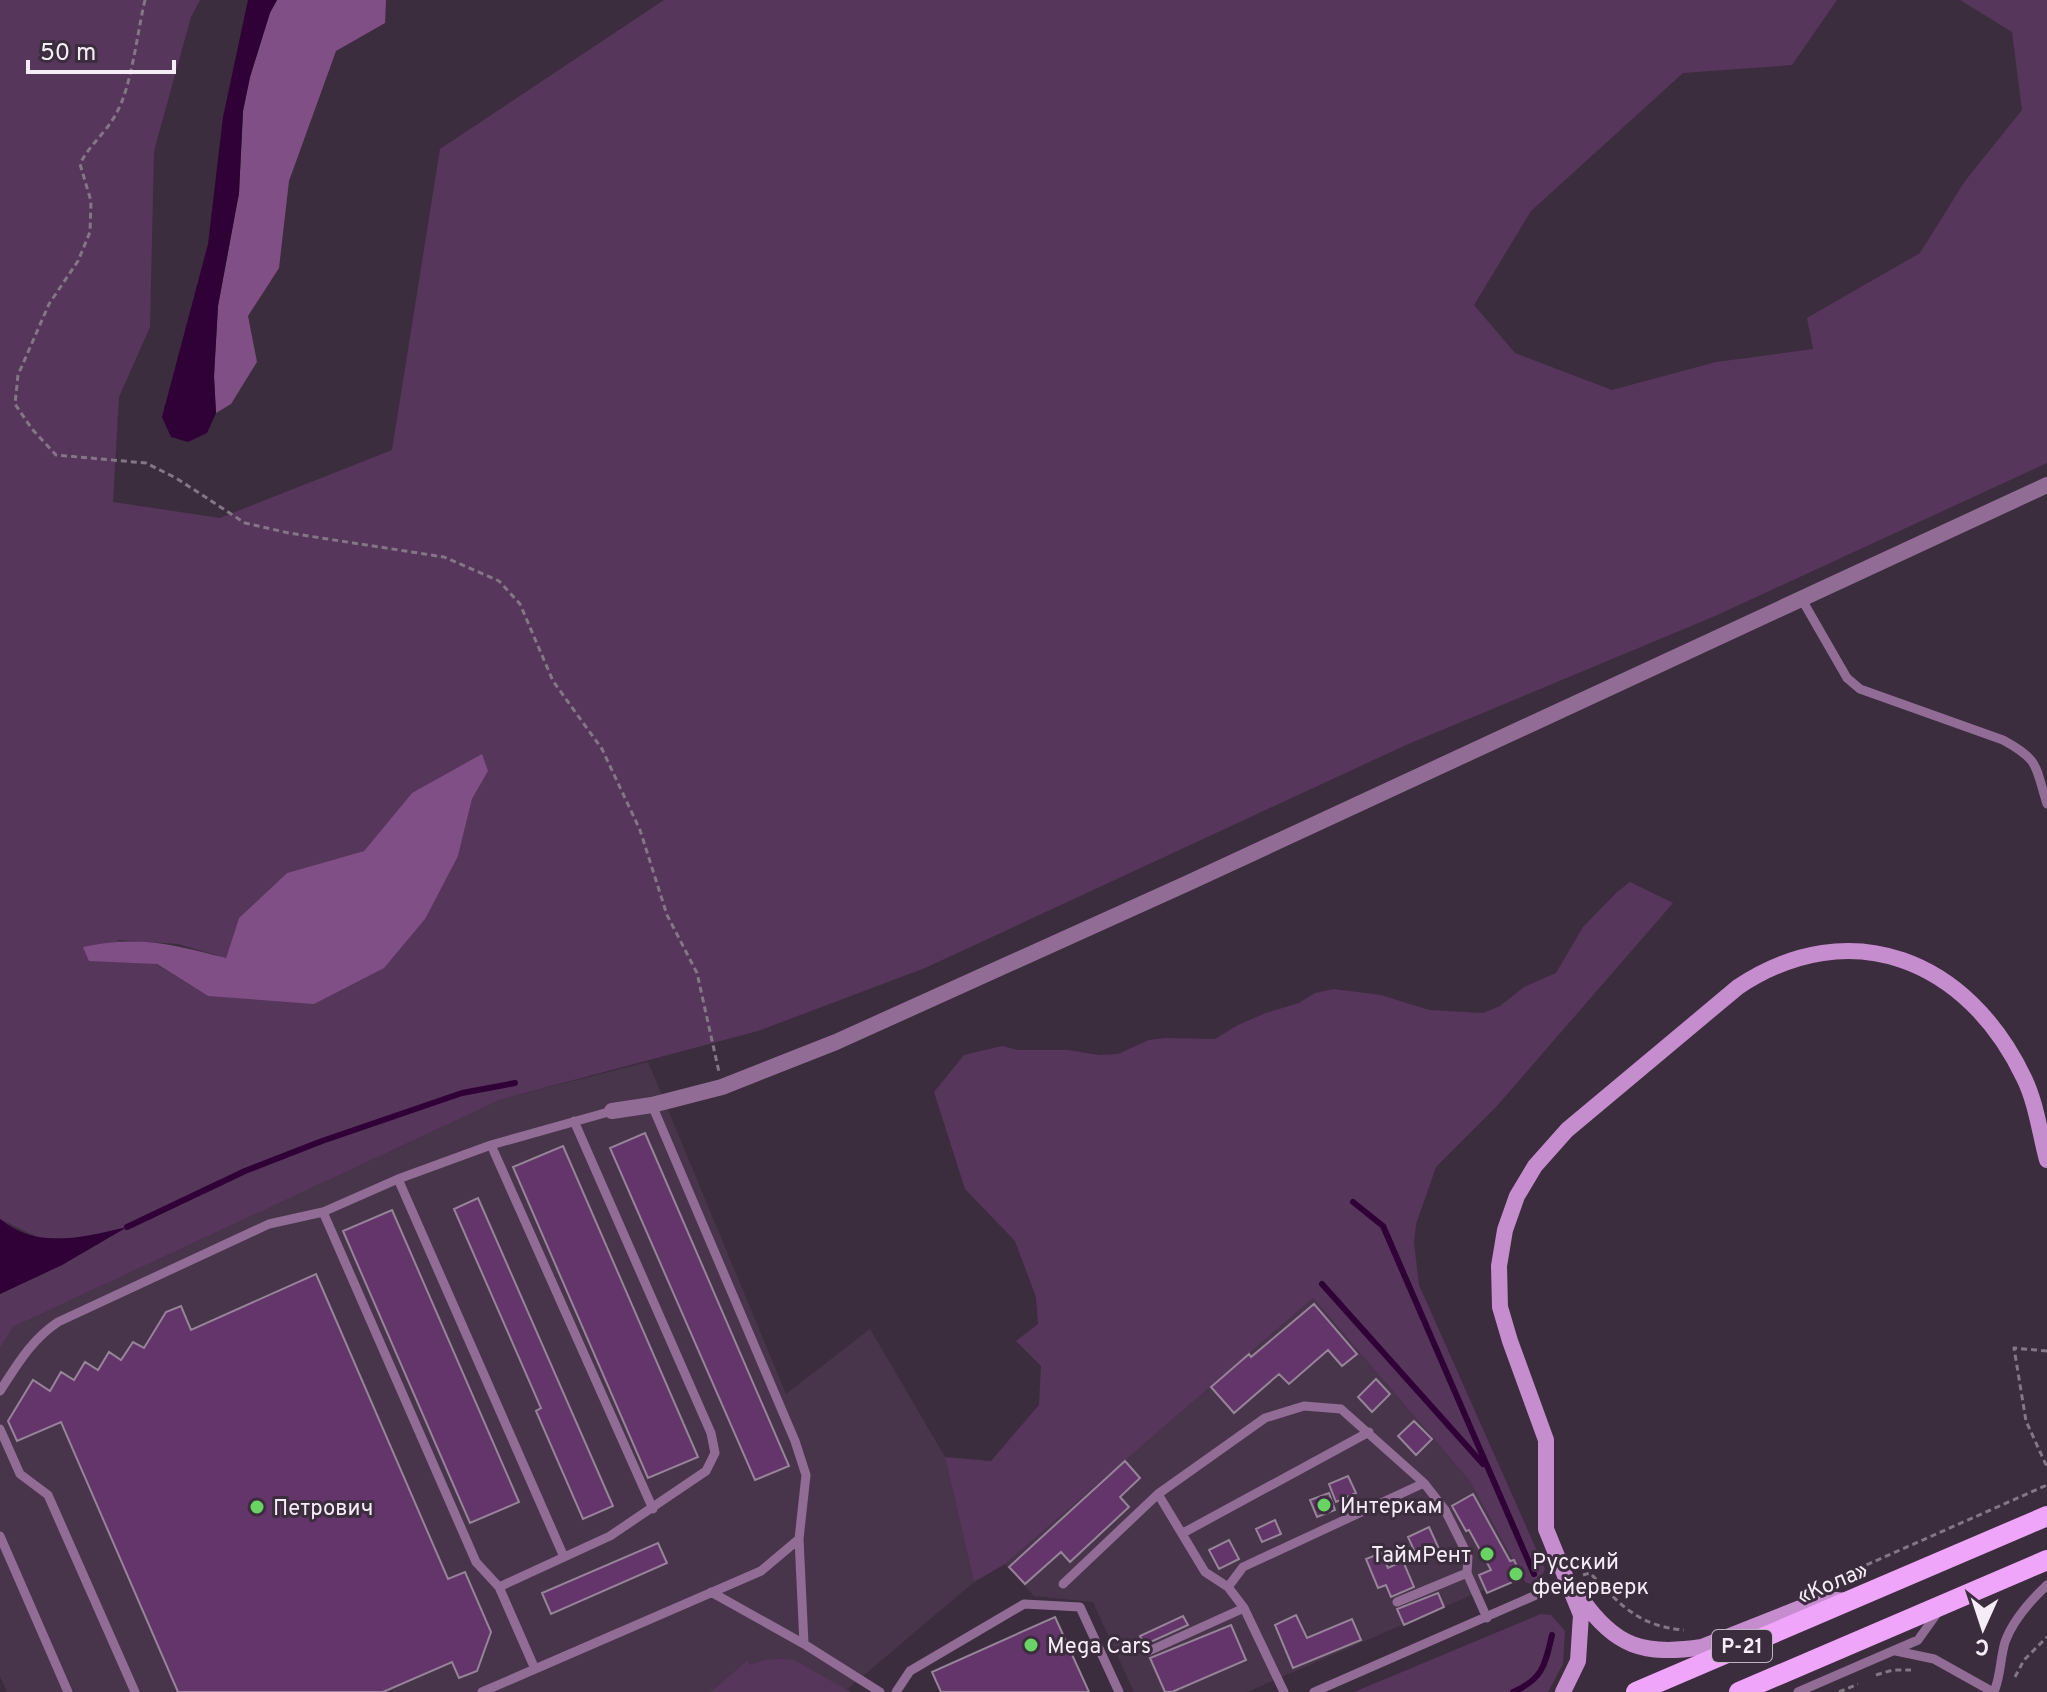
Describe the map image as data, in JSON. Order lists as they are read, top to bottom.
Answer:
{
  "streets": {
    "main road": ["«Кола»", "Р-21"]
  },
  "places": [
    "Интеркам",
    "Петрович",
    "ТаймРент",
    "Русский фейерверк",
    "Mega Cars"
  ],
  "scale_bar": "50 m",
  "north": "bottom"
}
